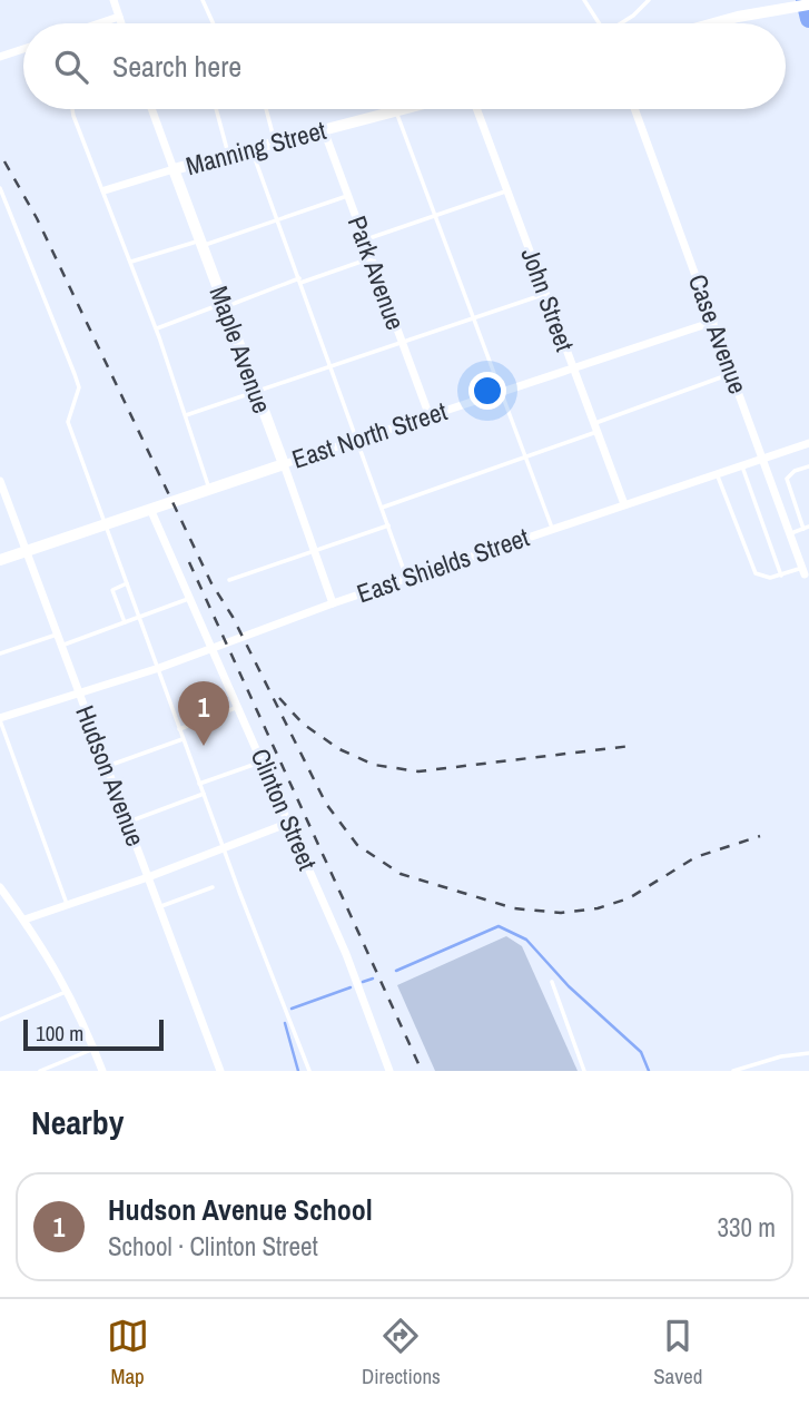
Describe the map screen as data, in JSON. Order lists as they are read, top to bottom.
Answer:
{
  "streets": {
    "street": [
      "Manning Street",
      "Park Avenue",
      "John Street",
      "Case Avenue",
      "Maple Avenue",
      "East North Street",
      "East Shields Street",
      "Hudson Avenue",
      "Clinton Street"
    ]
  },
  "crossings": [
    ["Manning Street", "Park Avenue"],
    ["Manning Street", "Maple Avenue"],
    ["Park Avenue", "East North Street"],
    ["John Street", "East North Street"],
    ["John Street", "East Shields Street"],
    ["Case Avenue", "East North Street"],
    ["Case Avenue", "East Shields Street"],
    ["Maple Avenue", "East North Street"],
    ["Maple Avenue", "East Shields Street"],
    ["East North Street", "Hudson Avenue"],
    ["East North Street", "Clinton Street"],
    ["East Shields Street", "Hudson Avenue"],
    ["East Shields Street", "Clinton Street"]
  ],
  "scale_bar": "100 m",
  "page": {
    "search": "Search here",
    "pins": "1",
    "scale": "100 m",
    "heading": "Nearby",
    "list": [
      {
        "mark": "1",
        "name": "Hudson Avenue School",
        "note": "School · Clinton Street",
        "value": "330 m"
      }
    ],
    "nav": ["Map", "Directions", "Saved"]
  }
}
